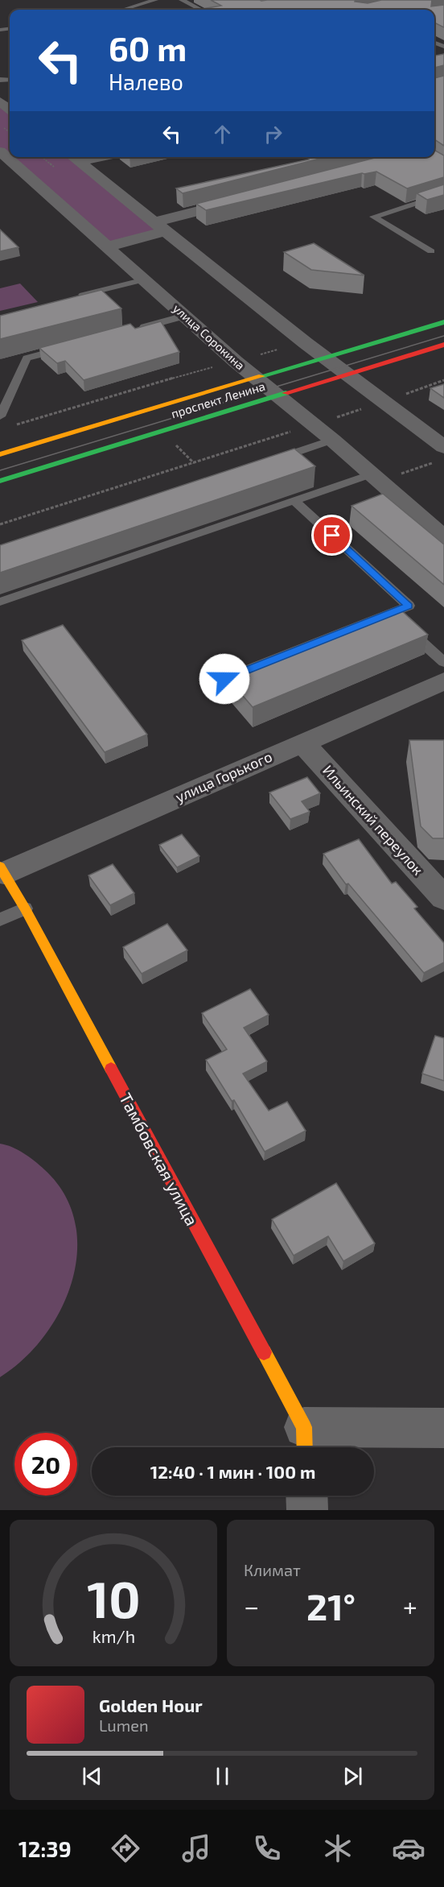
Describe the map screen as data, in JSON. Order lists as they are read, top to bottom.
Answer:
{
  "streets": {
    "main road": ["проспект Ленина", "Тамбовская улица"],
    "street": ["улица Сорокина", "улица Горького", "Ильинский переулок"]
  },
  "crossings": [
    ["улица Сорокина", "проспект Ленина"],
    ["улица Горького", "Ильинский переулок"],
    ["улица Горького", "Тамбовская улица"]
  ],
  "page": {
    "turn": ["60 m", "Налево"],
    "limit": "20",
    "trip": "12:40 · 1 мин · 100 m",
    "tile": "Климат",
    "heat": ["−", "21°", "+"],
    "song": ["Golden Hour", "Lumen"],
    "tabs": "12:39",
    "gauge": ["10", "km/h"]
  }
}
